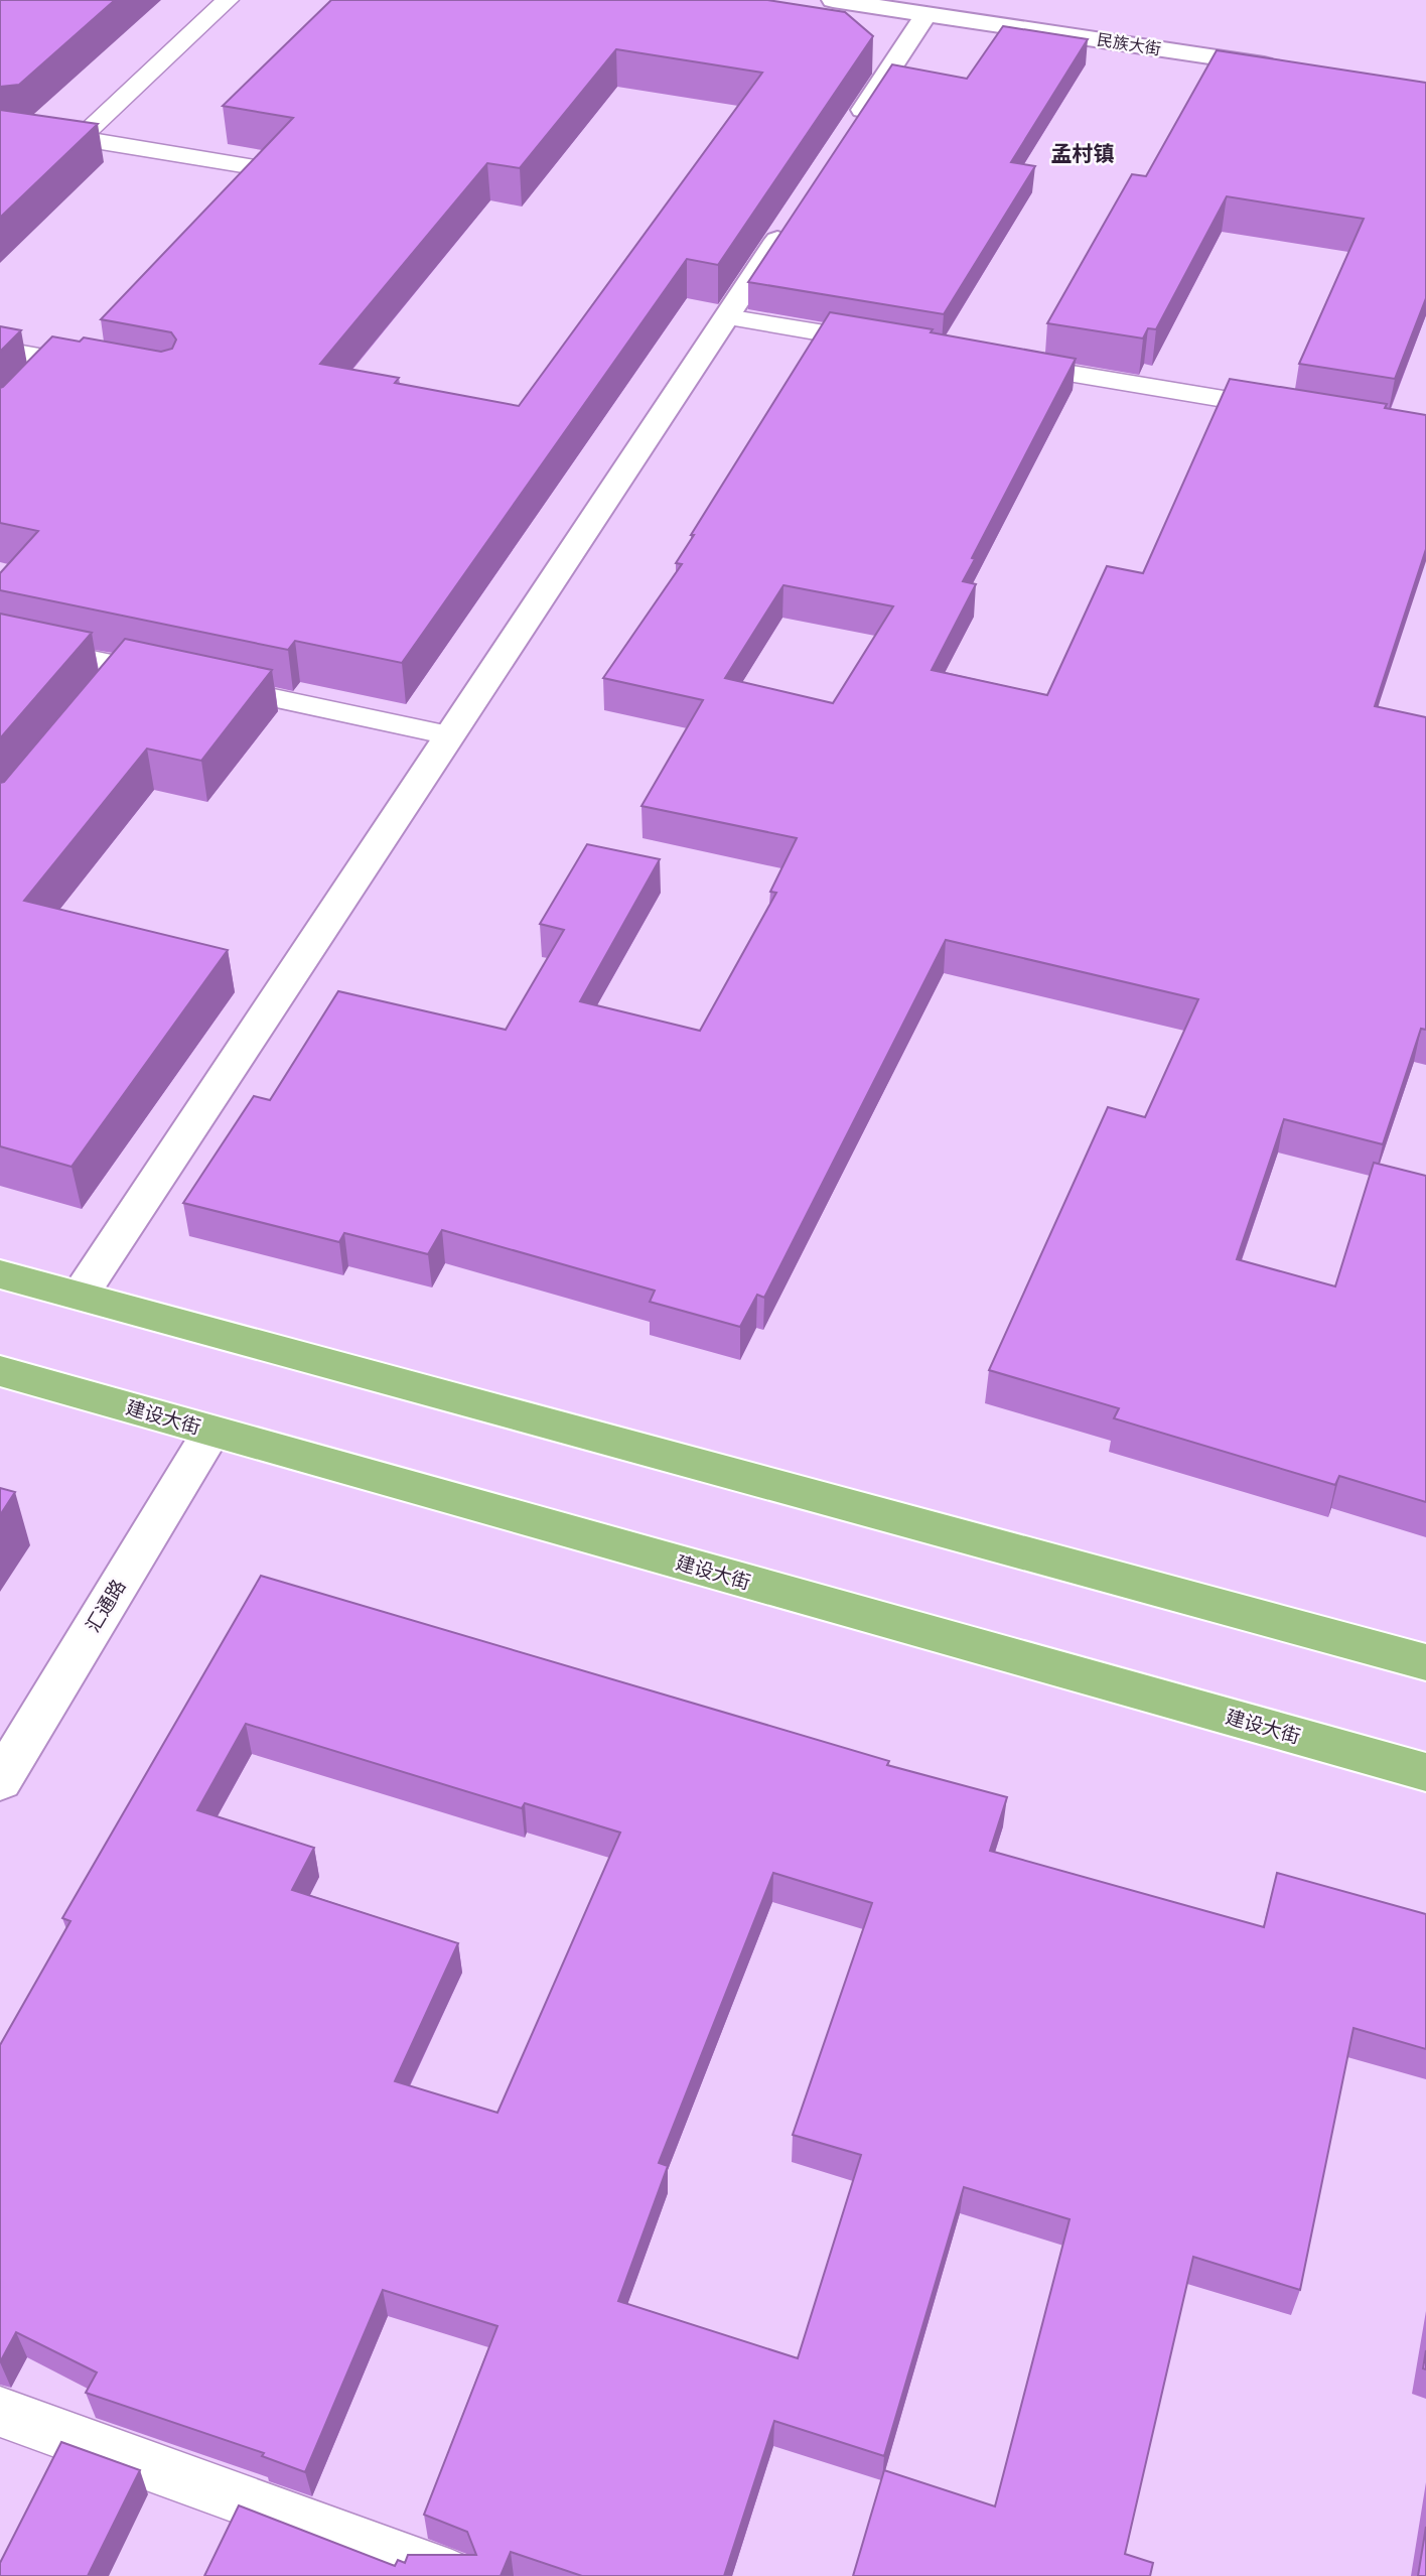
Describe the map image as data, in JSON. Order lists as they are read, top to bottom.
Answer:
{
  "streets": {
    "main road": ["建设大街"],
    "street": ["民族大街", "汇通路"]
  },
  "crossings": [
    ["建设大街", "汇通路"]
  ],
  "districts": ["孟村镇"]
}
